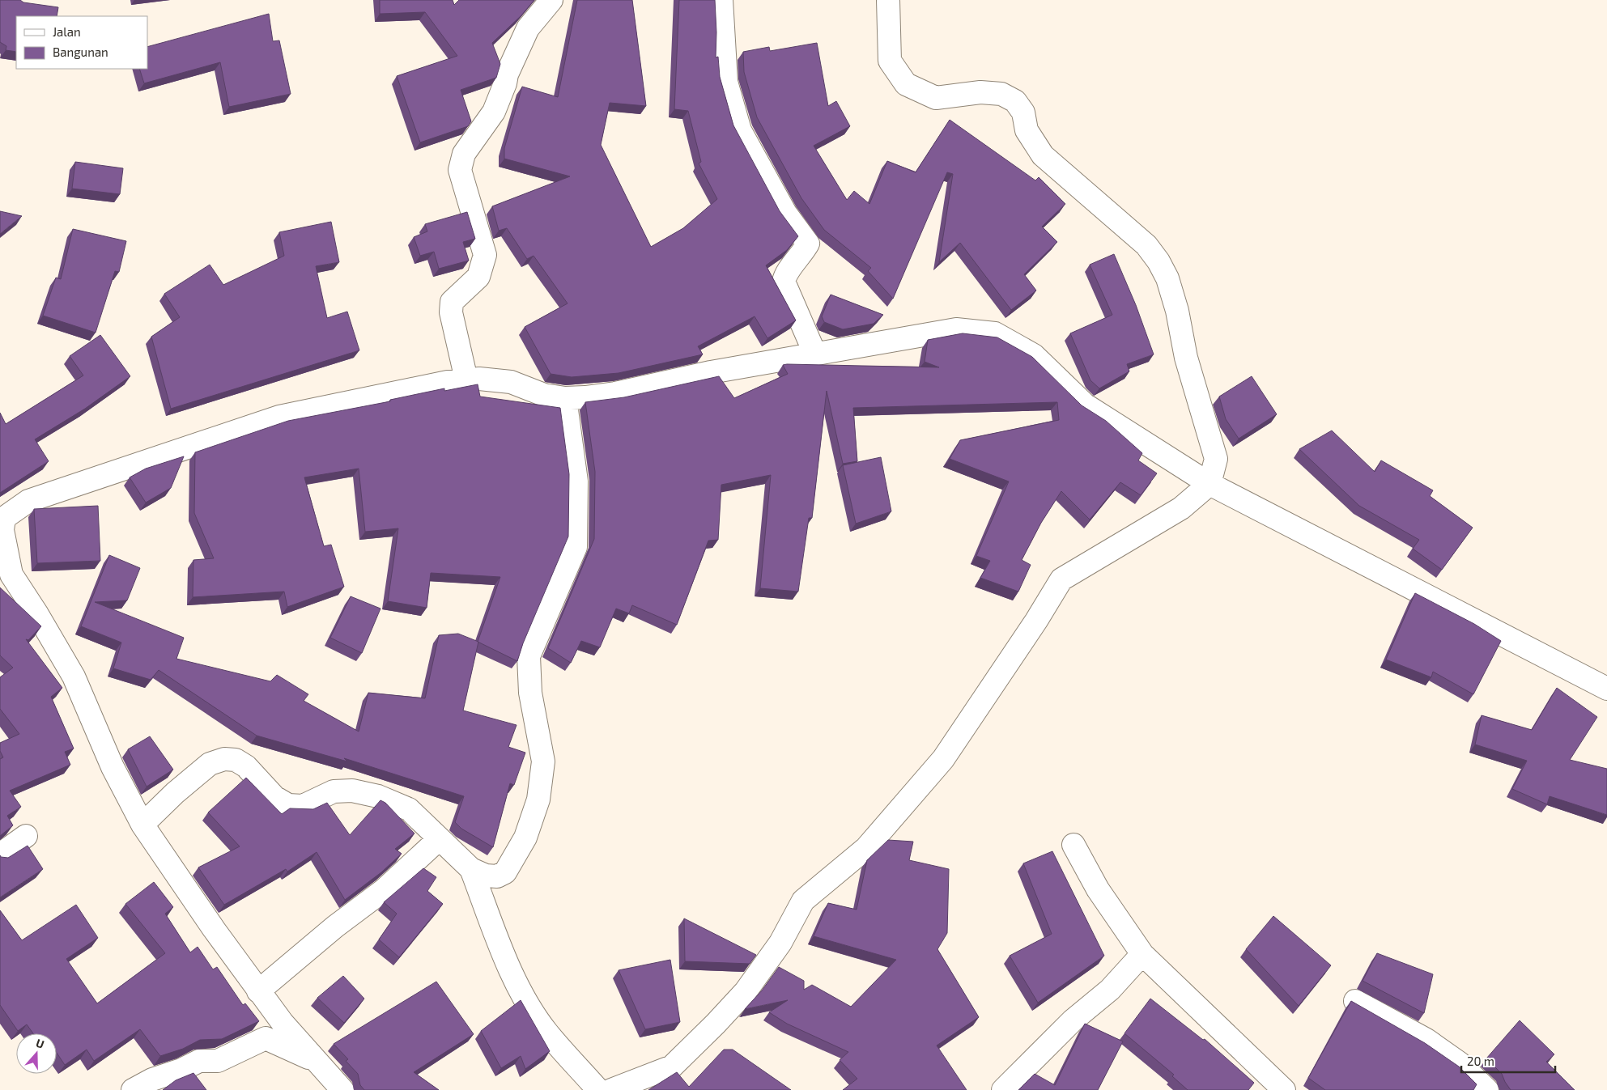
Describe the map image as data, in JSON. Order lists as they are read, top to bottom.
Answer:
{
  "legend": ["Jalan", "Bangunan"],
  "scale_bar": "20 m",
  "north": "top"
}
